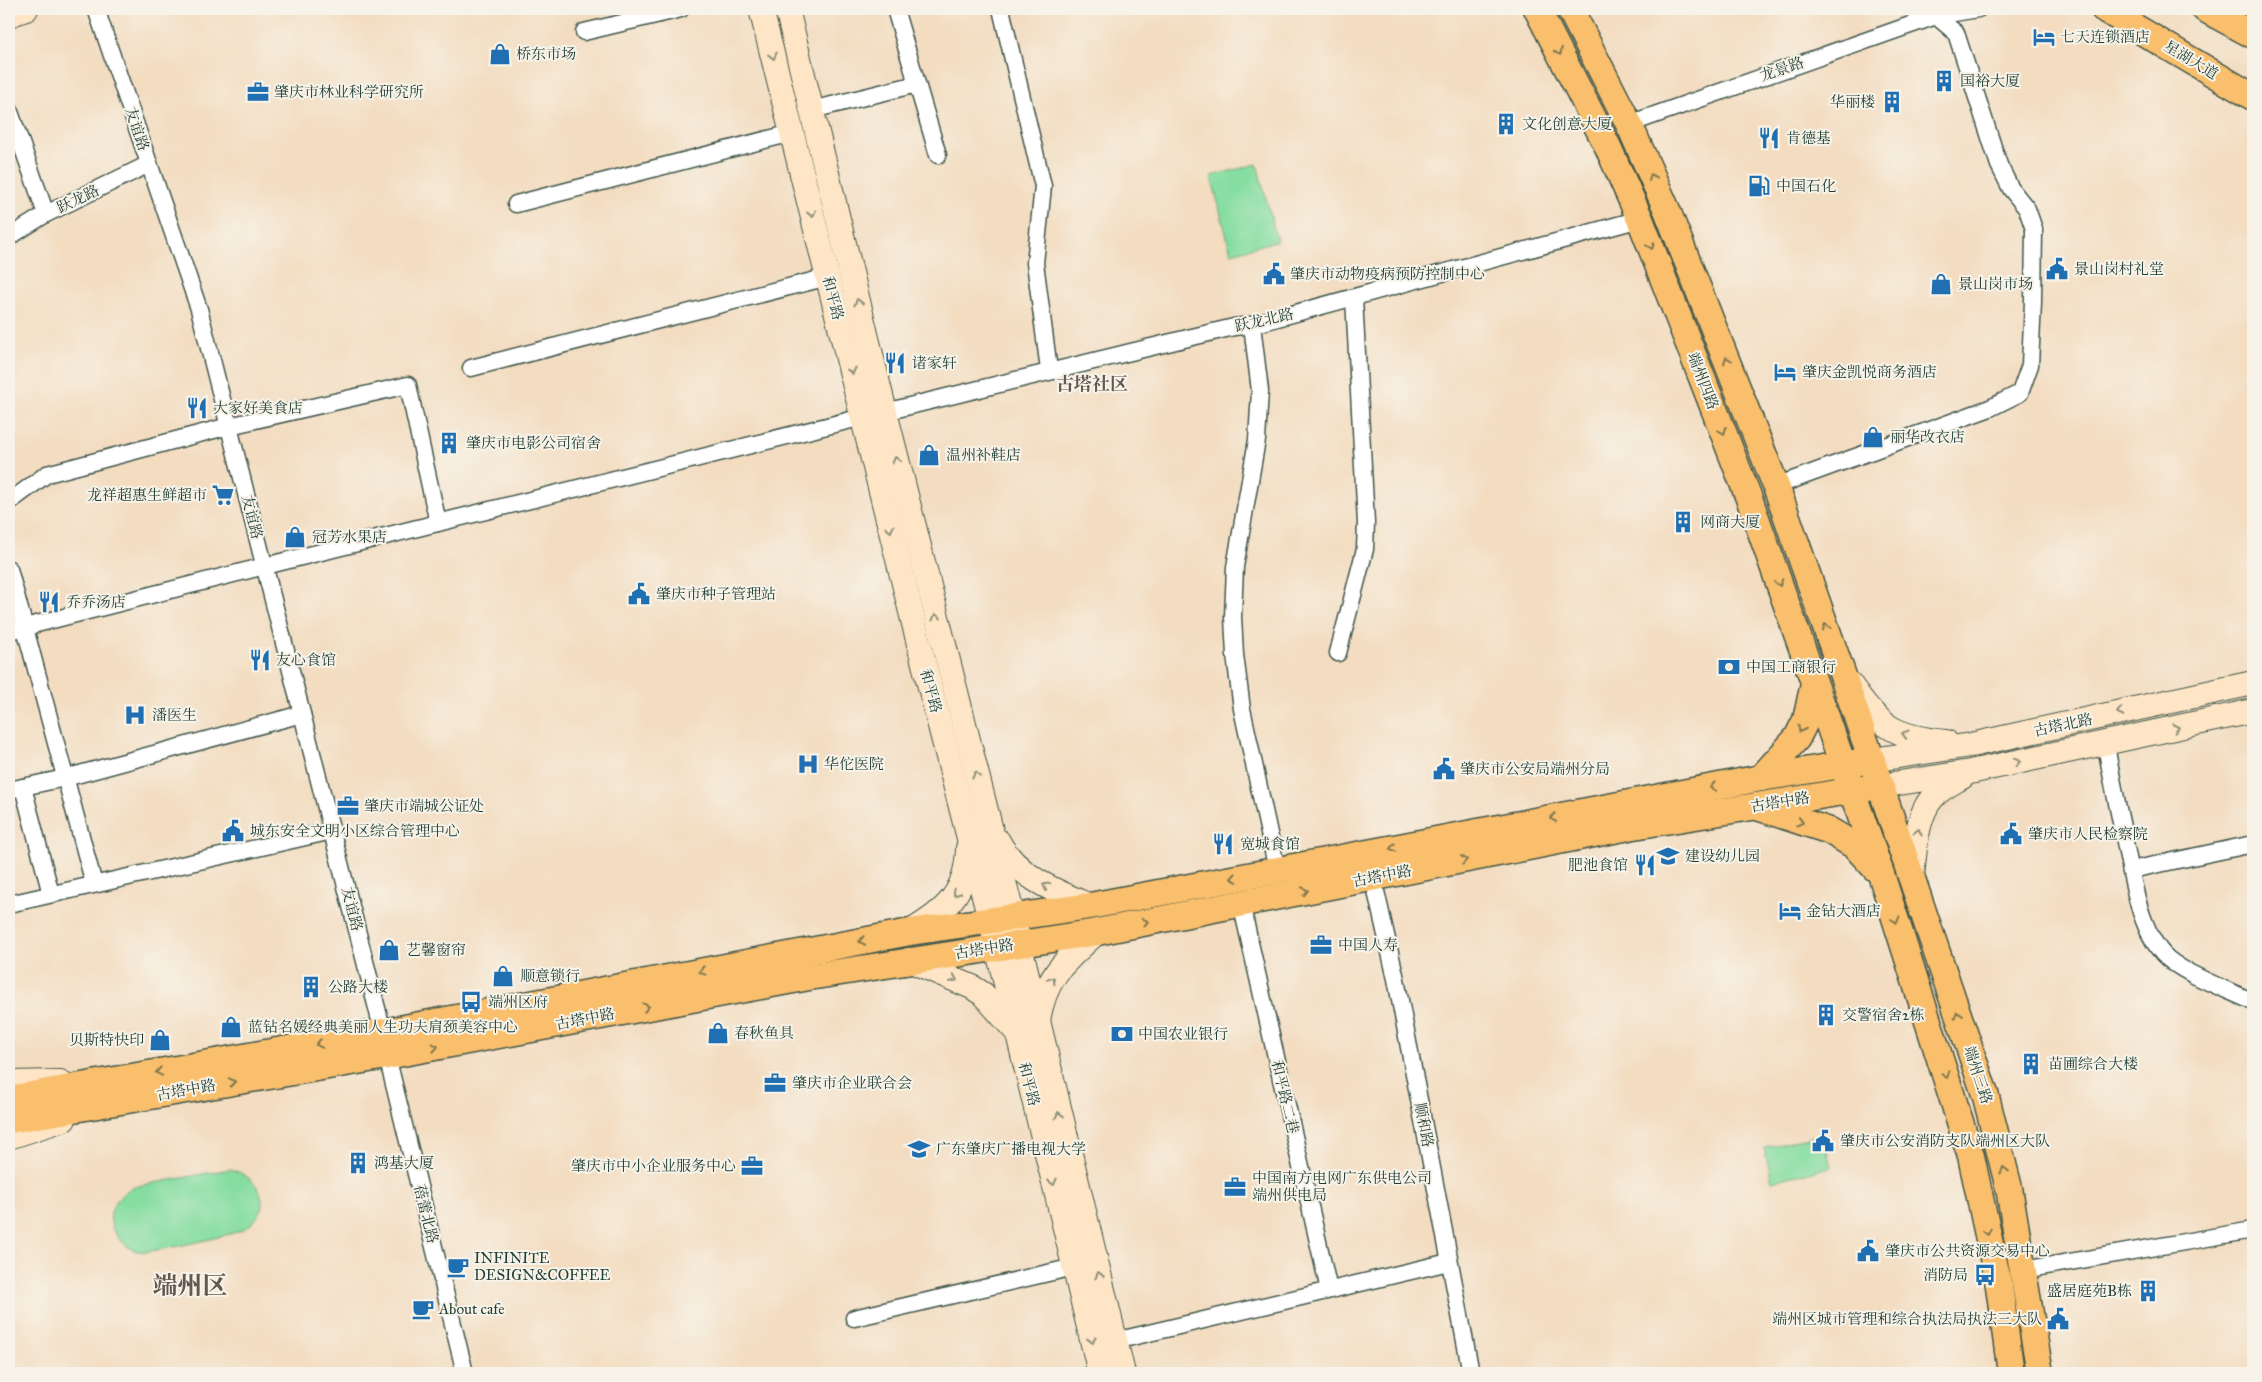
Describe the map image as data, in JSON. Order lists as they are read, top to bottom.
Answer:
{
  "streets": {
    "main road": [
      "星湖大道",
      "和平路",
      "端州四路",
      "古塔北路",
      "古塔中路",
      "端州三路"
    ],
    "street": [
      "龙景路",
      "友谊路",
      "跃龙路",
      "跃龙北路",
      "和平路二巷",
      "顺和路",
      "蓓蕾北路"
    ]
  },
  "crossings": [
    ["龙景路", "端州四路"],
    ["友谊路", "跃龙路"],
    ["友谊路", "跃龙北路"],
    ["友谊路", "古塔中路"],
    ["友谊路", "蓓蕾北路"],
    ["和平路", "跃龙北路"],
    ["和平路", "古塔中路"],
    ["跃龙北路", "端州四路"],
    ["端州四路", "古塔北路"],
    ["端州四路", "古塔中路"],
    ["端州四路", "端州三路"],
    ["古塔北路", "古塔中路"],
    ["古塔北路", "端州三路"],
    ["古塔中路", "端州三路"],
    ["古塔中路", "和平路二巷"],
    ["古塔中路", "顺和路"],
    ["古塔中路", "蓓蕾北路"]
  ],
  "districts": ["古塔社区", "端州区"],
  "places": {
    "hotel": ["七天连锁酒店", "肇庆金凯悦商务酒店", "金钻大酒店"],
    "shop": [
      "桥东市场",
      "景山岗市场",
      "丽华改衣店",
      "温州补鞋店",
      "冠芳水果店",
      "艺馨窗帘",
      "顺意锁行",
      "蓝钻名媛经典美丽人生功夫肩颈美容中心",
      "春秋鱼具",
      "贝斯特快印"
    ],
    "building": [
      "国裕大厦",
      "华丽楼",
      "文化创意大厦",
      "肇庆市电影公司宿舍",
      "网商大厦",
      "公路大楼",
      "交警宿舍2栋",
      "苗圃综合大楼",
      "鸿基大厦",
      "盛居庭苑B栋"
    ],
    "office": [
      "肇庆市林业科学研究所",
      "肇庆市端城公证处",
      "中国人寿",
      "肇庆市企业联合会",
      "肇庆市中小企业服务中心",
      "中国南方电网广东供电公司 端州供电局"
    ],
    "restaurant": [
      "肯德基",
      "诸家轩",
      "大家好美食店",
      "乔乔汤店",
      "友心食馆",
      "宽城食馆",
      "肥池食馆"
    ],
    "fuel station": ["中国石化"],
    "public building": [
      "景山岗村礼堂",
      "肇庆市动物疫病预防控制中心",
      "肇庆市种子管理站",
      "肇庆市公安局端州分局",
      "城东安全文明小区综合管理中心",
      "肇庆市人民检察院",
      "肇庆市公安消防支队端州区大队",
      "肇庆市公共资源交易中心",
      "端州区城市管理和综合执法局执法三大队"
    ],
    "supermarket": ["龙祥超惠生鲜超市"],
    "bank": ["中国工商银行", "中国农业银行"],
    "hospital": ["潘医生", "华佗医院"],
    "school or university": ["建设幼儿园", "广东肇庆广播电视大学"],
    "bus stop": ["端州区府", "消防局"],
    "cafe": ["INFINITE DESIGN&COFFEE", "About cafe"]
  }
}
